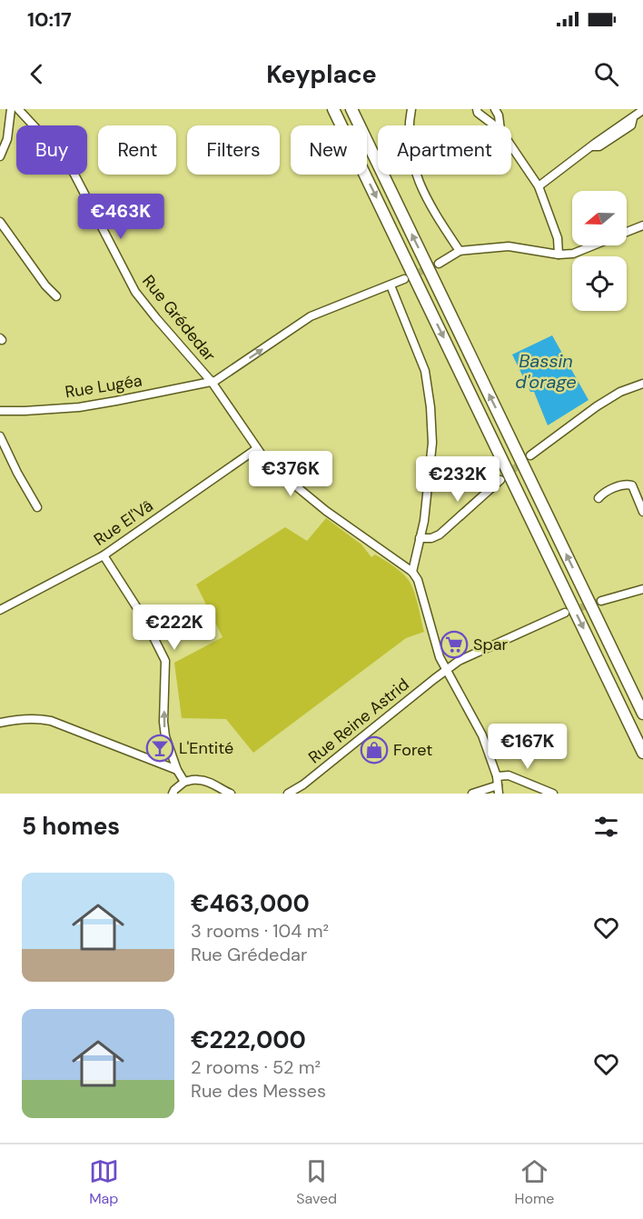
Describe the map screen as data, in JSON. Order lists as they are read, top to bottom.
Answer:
{
  "streets": {
    "street": [
      "Rue Grédedar",
      "Rue Lugéa",
      "Rue El'Vâ",
      "Rue Reine Astrid"
    ]
  },
  "crossings": [
    ["Rue Grédedar", "Rue Lugéa"],
    ["Rue Grédedar", "Rue El'Vâ"]
  ],
  "one_way": ["Rue Lugéa"],
  "water": ["Bassin d'orage"],
  "places": {
    "supermarket": ["Spar"],
    "bar": ["L'Entité"],
    "shop": ["Foret"]
  },
  "north": "left",
  "page": {
    "status": "10:17",
    "header": "Keyplace",
    "chip": [
      "Buy",
      "Rent",
      "Filters",
      "New",
      "Apartment"
    ],
    "price": [
      "€463K",
      "€376K",
      "€232K",
      "€222K",
      "€167K"
    ],
    "heading": "5 homes",
    "list": [
      {
        "name": "€463,000",
        "note": "3 rooms · 104 m² · Rue Grédedar"
      },
      {
        "name": "€222,000",
        "note": "2 rooms · 52 m² · Rue des Messes"
      }
    ],
    "tabs": ["Map", "Saved", "Home"]
  }
}
